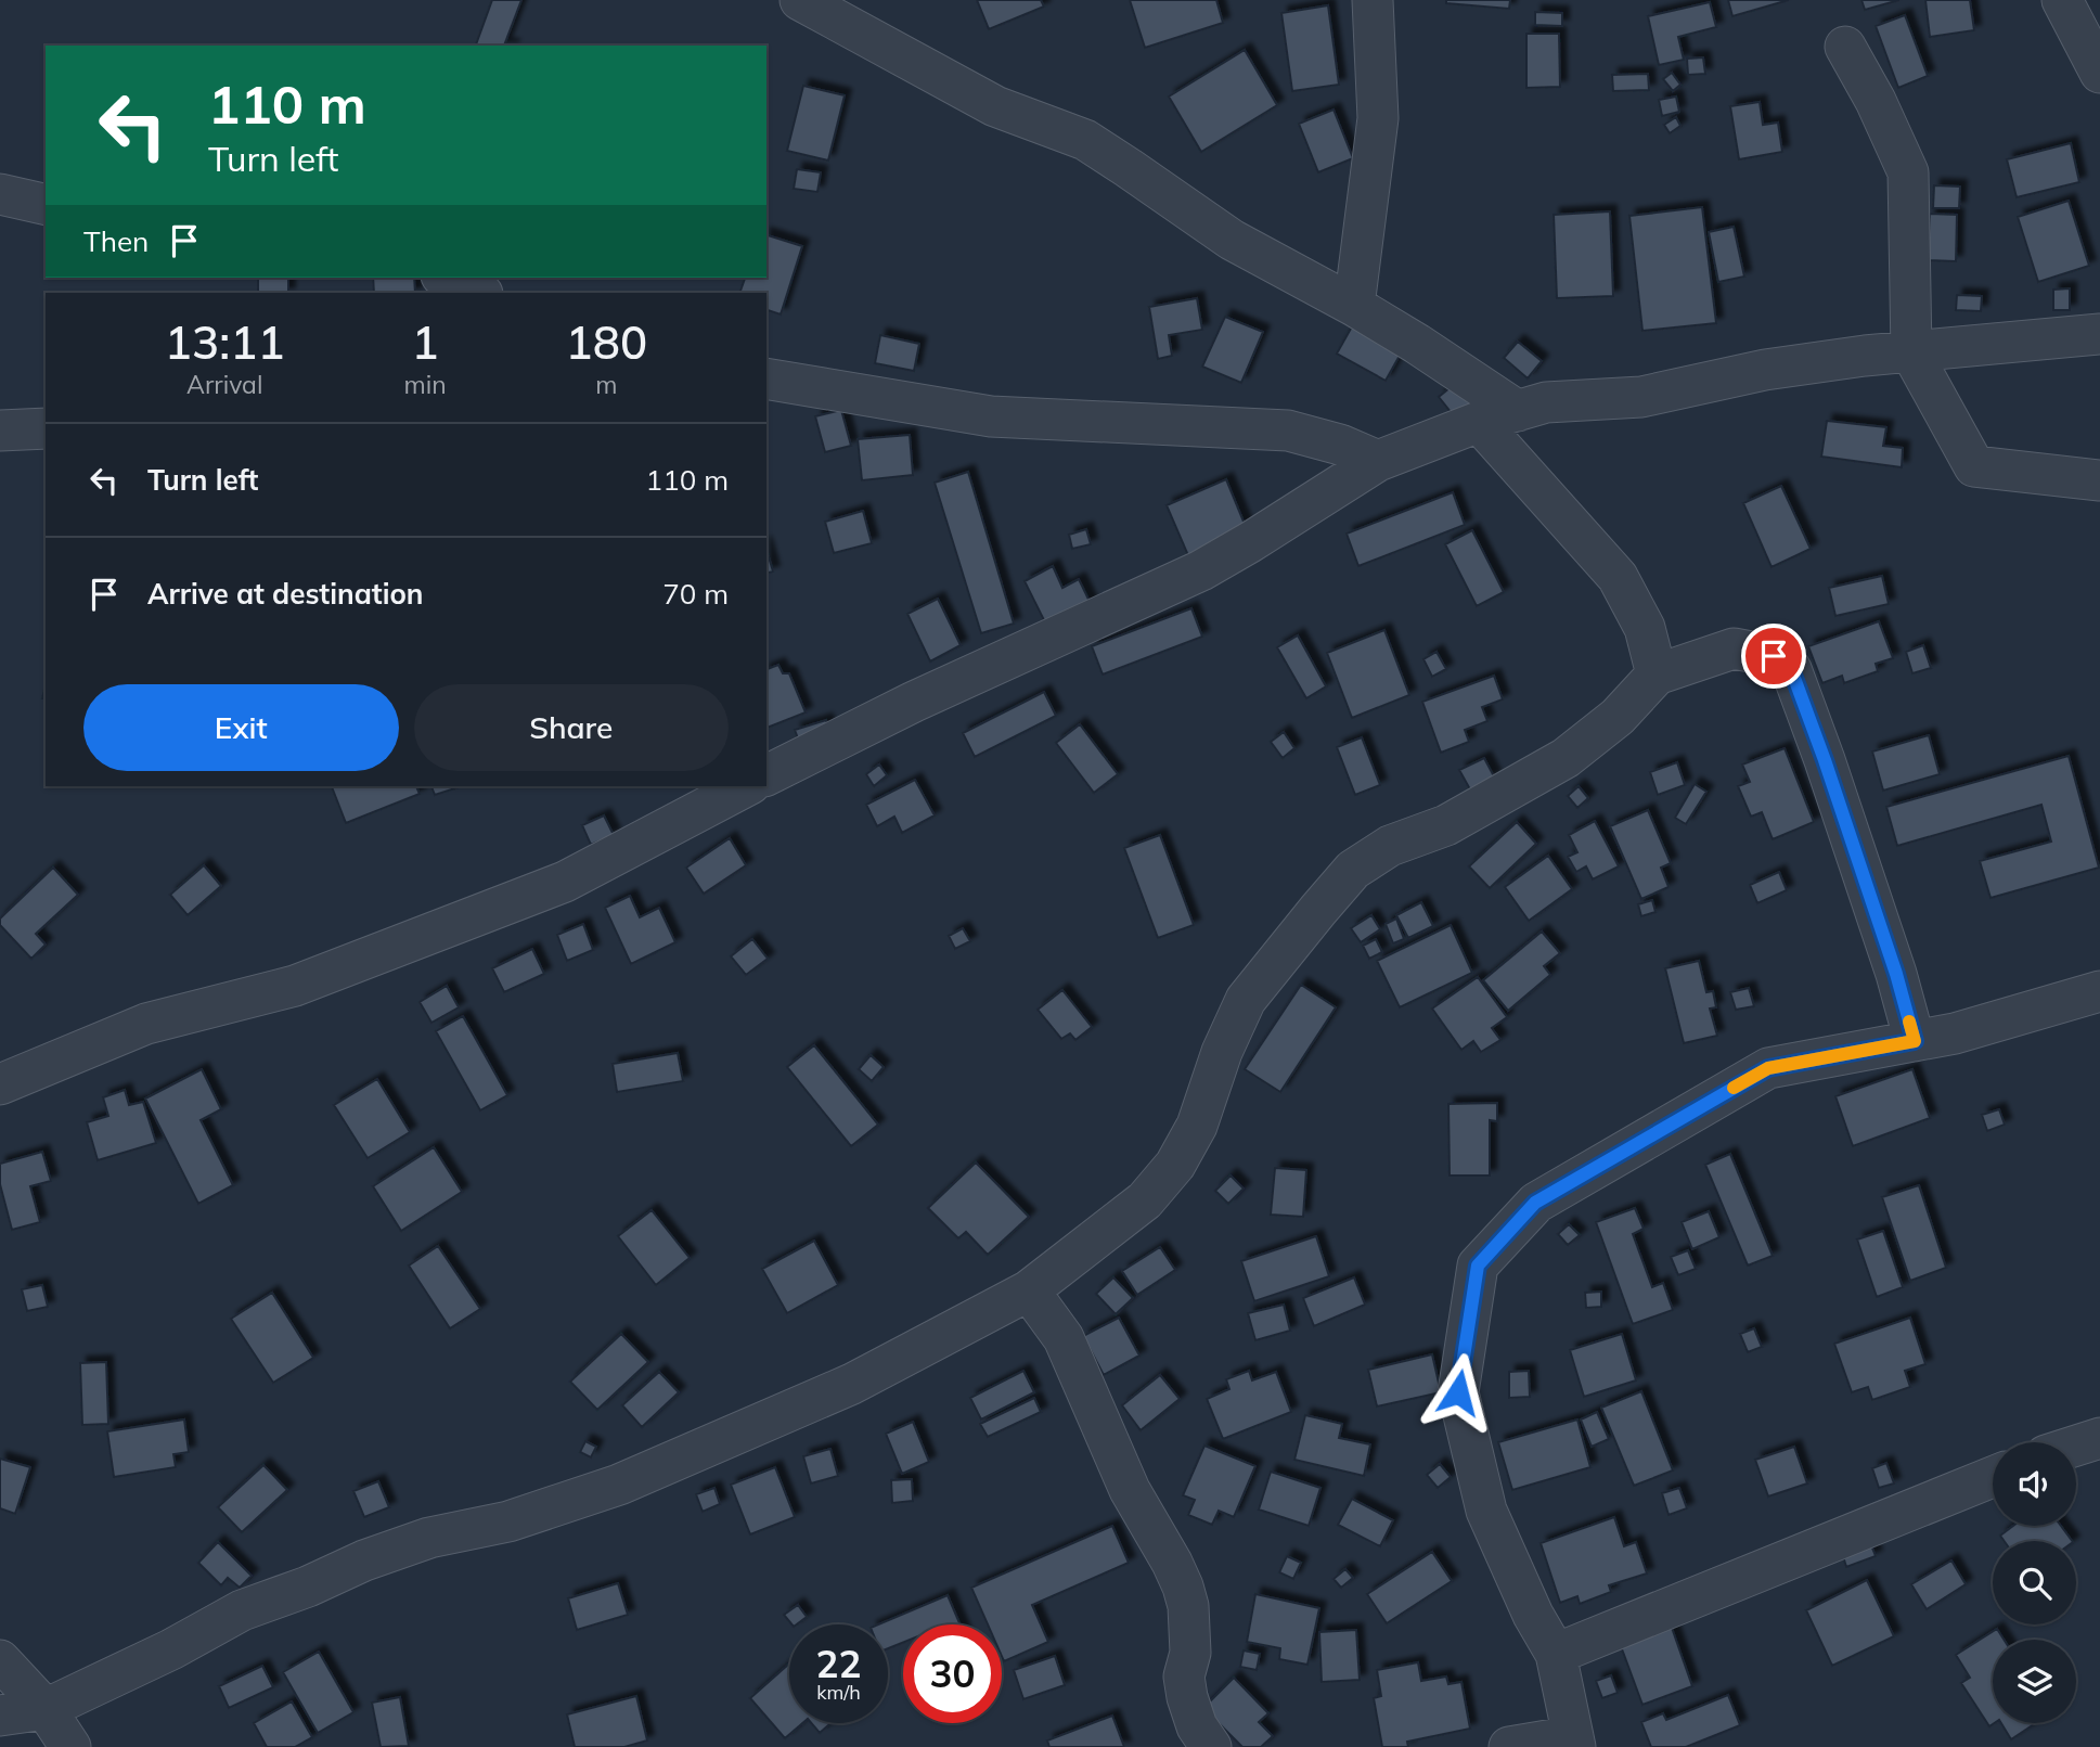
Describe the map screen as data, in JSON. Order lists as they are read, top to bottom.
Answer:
{
  "page": {
    "turn": ["110 m", "Turn left"],
    "then": "Then",
    "eta": [
      "13:11",
      "Arrival",
      "1",
      "min",
      "180",
      "m"
    ],
    "list": [
      {
        "name": "Turn left",
        "value": "110 m"
      },
      {
        "name": "Arrive at destination",
        "value": "70 m"
      }
    ],
    "buttons": ["Exit", "Share"],
    "speed": "22 km/h",
    "limit": "30"
  }
}
